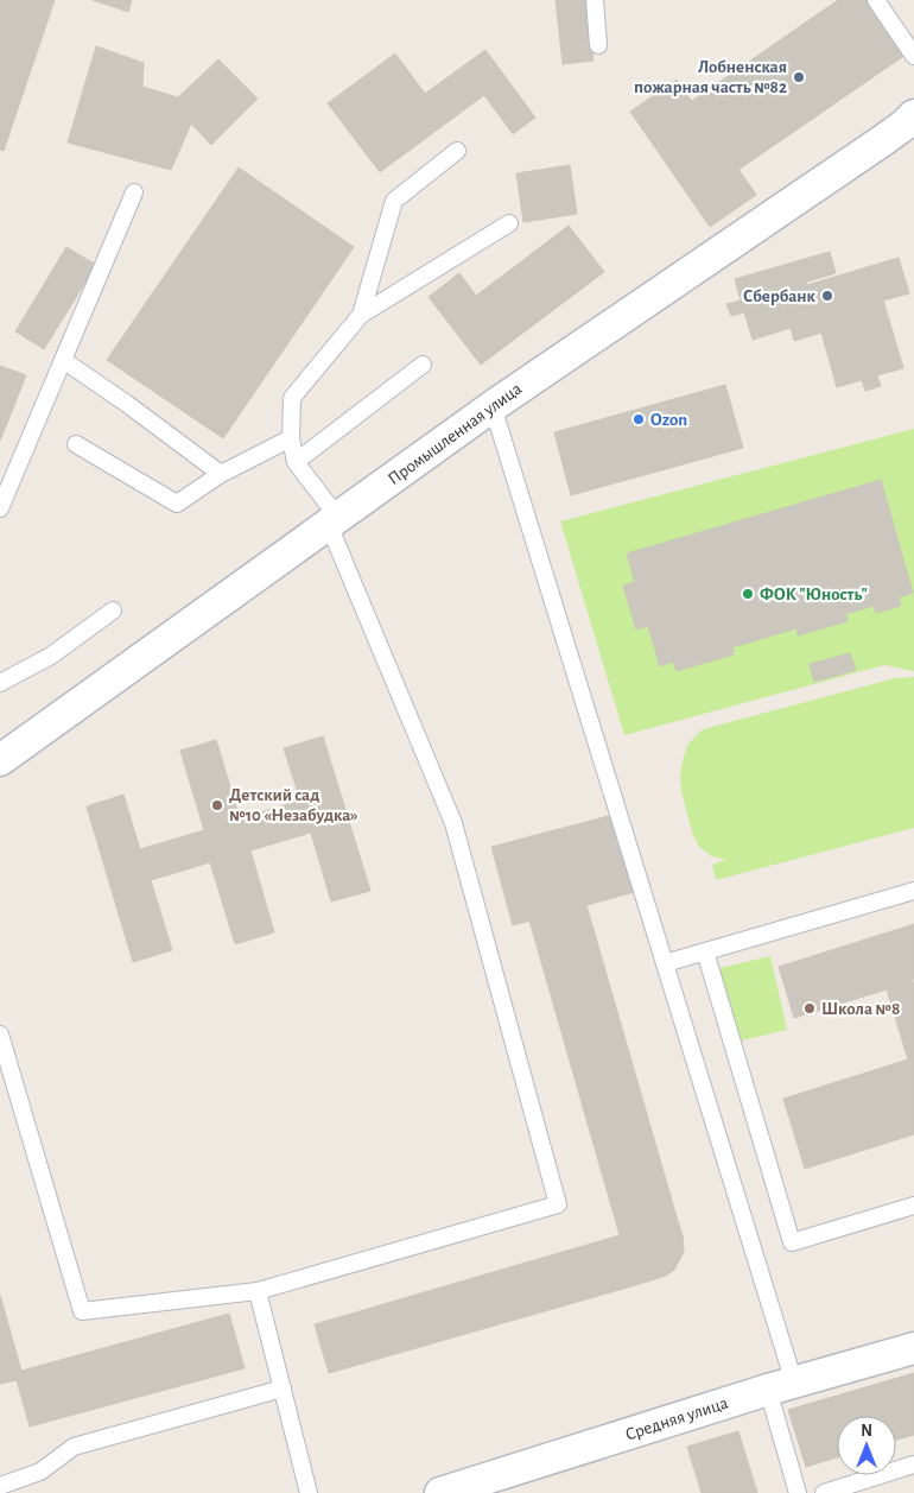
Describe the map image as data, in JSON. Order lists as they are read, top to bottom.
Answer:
{
  "streets": {
    "street": ["Промышленная улица", "Средняя улица"]
  },
  "places": [
    "Лобненская пожарная часть №82",
    "Сбербанк",
    "Ozon",
    "ФОК \"Юность\"",
    "Детский сад №10 «Незабудка»",
    "Школа №8"
  ],
  "north": "top"
}
